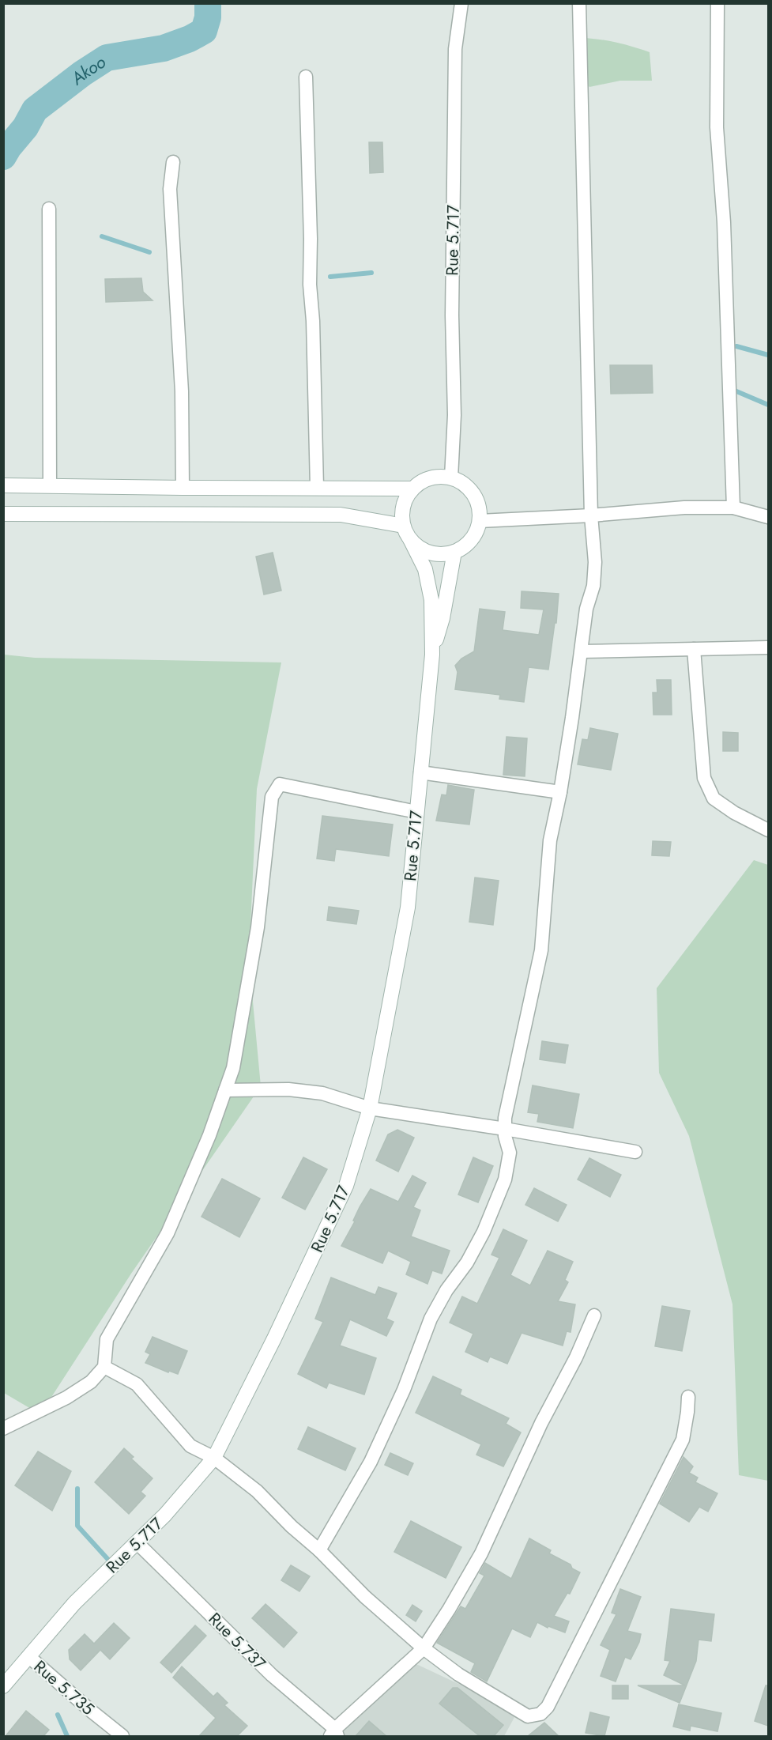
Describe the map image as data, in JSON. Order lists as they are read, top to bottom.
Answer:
{
  "streets": {
    "street": ["Rue 5.717", "Rue 5.737", "Rue 5.735"]
  },
  "crossings": [
    ["Rue 5.717", "Rue 5.737"],
    ["Rue 5.717", "Rue 5.735"]
  ],
  "water": ["Akoo"]
}
